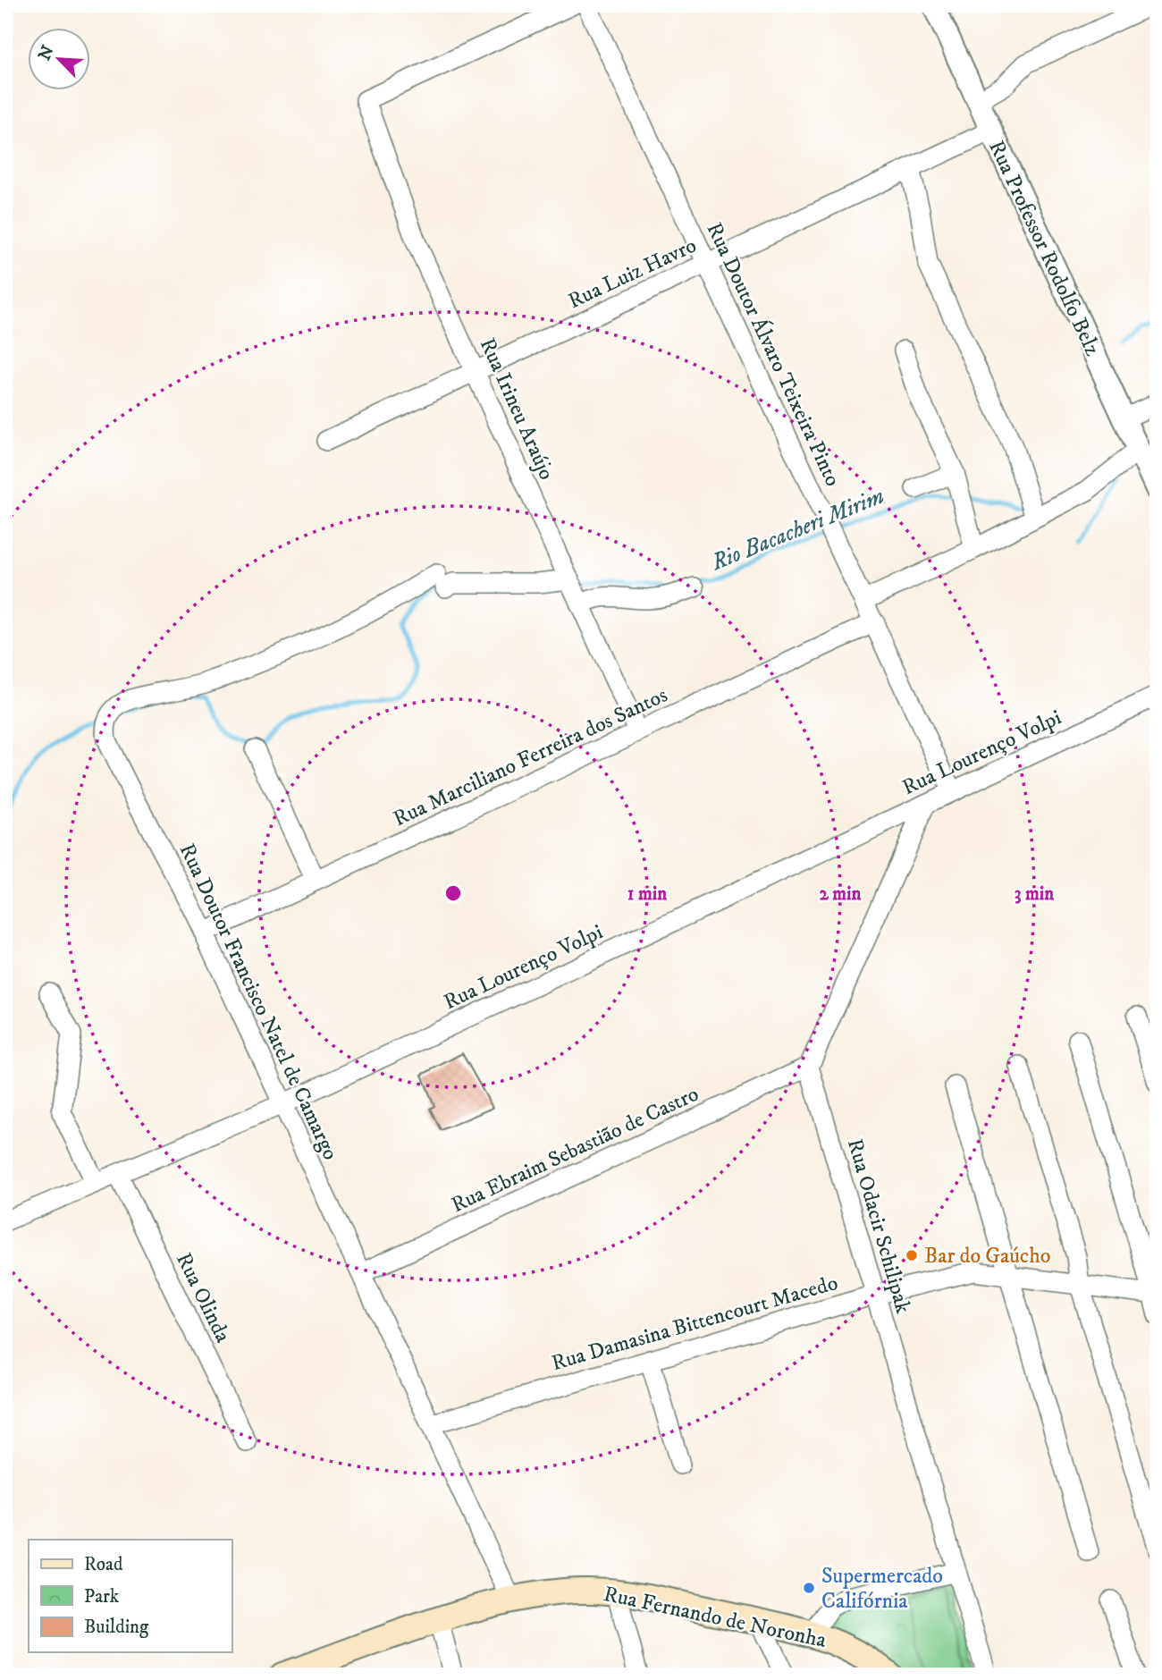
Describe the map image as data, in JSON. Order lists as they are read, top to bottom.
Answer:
{
  "streets": {
    "main road": ["Rua Fernando de Noronha"],
    "street": [
      "Rua Professor Rodolfo Belz",
      "Rua Luiz Havro",
      "Rua Doutor Álvaro Teixeira Pinto",
      "Rua Irineu Araújo",
      "Rua Lourenço Volpi",
      "Rua Marciliano Ferreira dos Santos",
      "Rua Doutor Francisco Natel de Camargo",
      "Rua Ebraim Sebastião de Castro",
      "Rua Odacir Schilipak",
      "Rua Olinda",
      "Rua Damasina Bittencourt Macedo"
    ]
  },
  "crossings": [
    ["Rua Professor Rodolfo Belz", "Rua Luiz Havro"],
    ["Rua Luiz Havro", "Rua Doutor Álvaro Teixeira Pinto"],
    ["Rua Luiz Havro", "Rua Irineu Araújo"],
    ["Rua Doutor Álvaro Teixeira Pinto", "Rua Lourenço Volpi"],
    ["Rua Doutor Álvaro Teixeira Pinto", "Rua Marciliano Ferreira dos Santos"],
    ["Rua Irineu Araújo", "Rua Marciliano Ferreira dos Santos"],
    ["Rua Irineu Araújo", "Rua Doutor Francisco Natel de Camargo"],
    ["Rua Lourenço Volpi", "Rua Doutor Francisco Natel de Camargo"],
    ["Rua Lourenço Volpi", "Rua Olinda"],
    ["Rua Marciliano Ferreira dos Santos", "Rua Doutor Francisco Natel de Camargo"],
    ["Rua Doutor Francisco Natel de Camargo", "Rua Ebraim Sebastião de Castro"],
    ["Rua Doutor Francisco Natel de Camargo", "Rua Damasina Bittencourt Macedo"],
    ["Rua Doutor Francisco Natel de Camargo", "Rua Fernando de Noronha"],
    ["Rua Ebraim Sebastião de Castro", "Rua Odacir Schilipak"],
    ["Rua Odacir Schilipak", "Rua Damasina Bittencourt Macedo"]
  ],
  "water": ["Rio Bacacheri Mirim"],
  "places": ["Bar do Gaúcho", "Supermercado Califórnia"],
  "legend": ["Road", "Park", "Building"],
  "north": "top left",
  "rings": ["1 min", "2 min", "3 min"]
}
